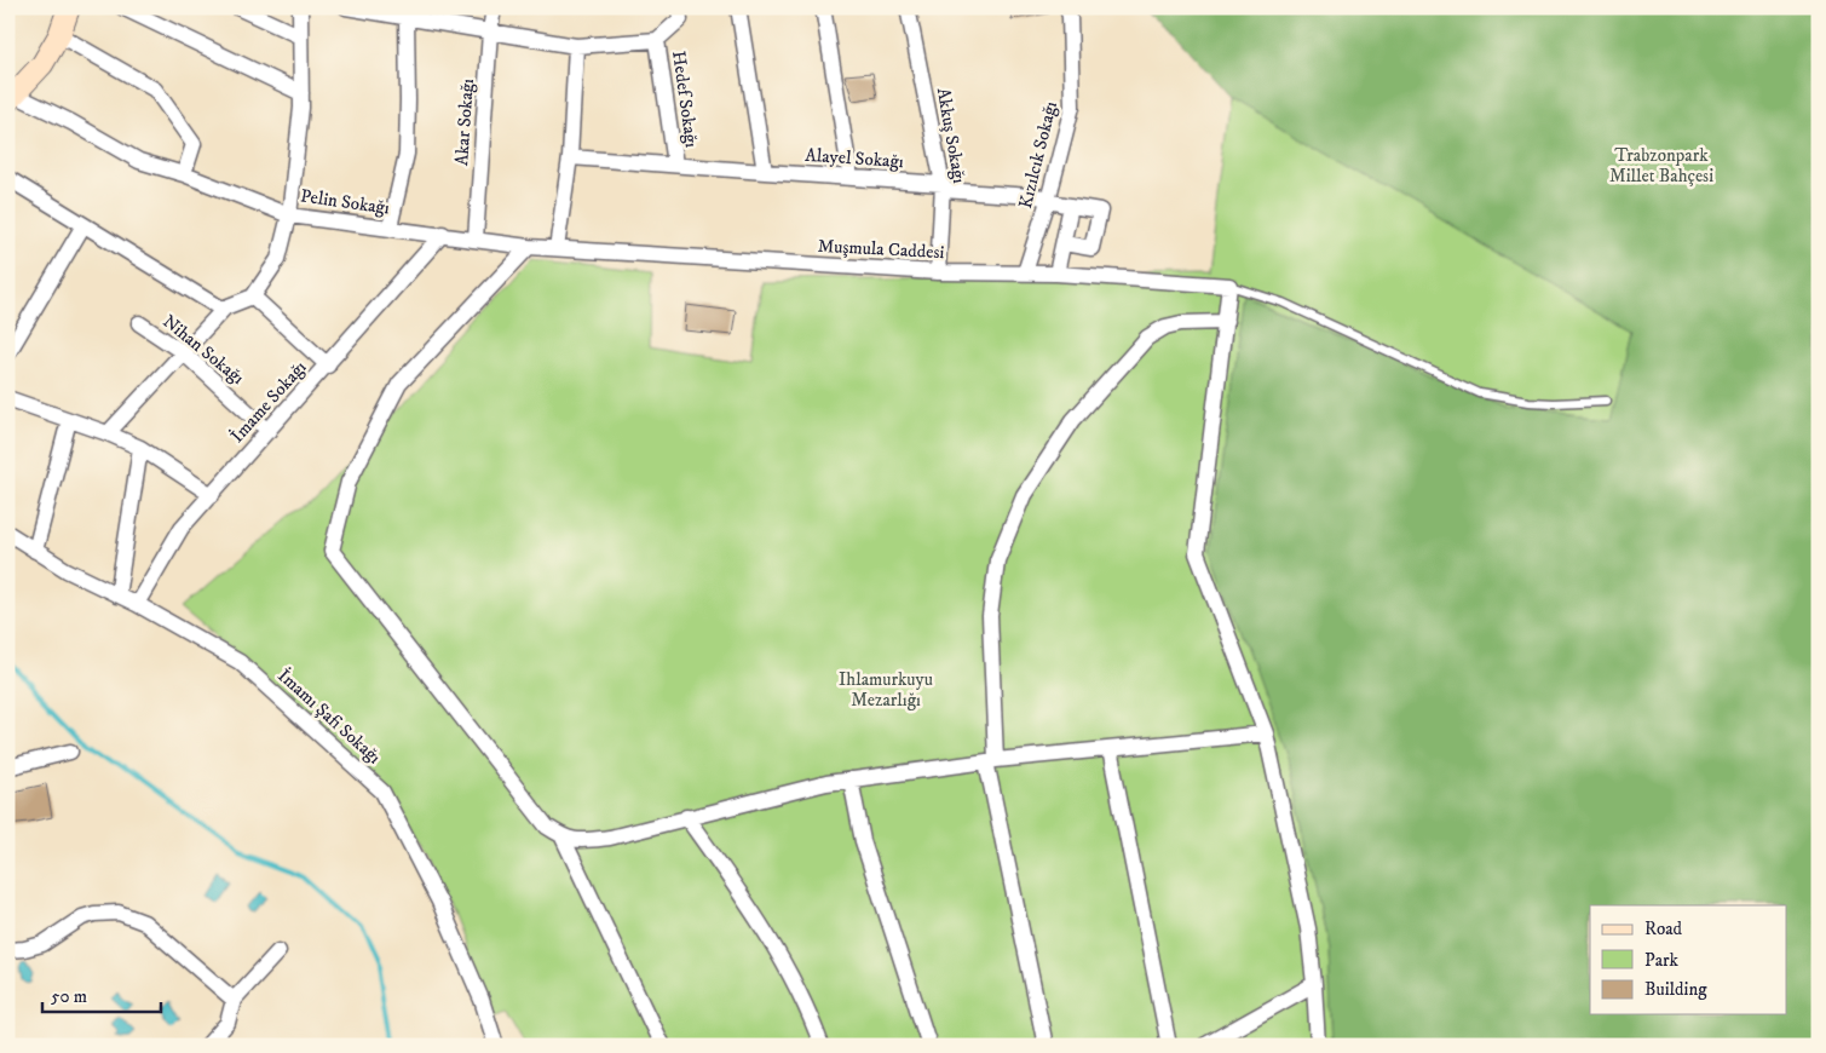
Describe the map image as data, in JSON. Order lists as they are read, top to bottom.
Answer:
{
  "streets": {
    "street": [
      "Hedef Sokağı",
      "Akar Sokağı",
      "Akkuş Sokağı",
      "Kızılcık Sokağı",
      "Alayel Sokağı",
      "Pelin Sokağı",
      "Muşmula Caddesi",
      "Nihan Sokağı",
      "İmame Sokağı",
      "İmamı Şafi Sokağı"
    ]
  },
  "crossings": [
    ["Hedef Sokağı", "Akar Sokağı"],
    ["Hedef Sokağı", "Alayel Sokağı"],
    ["Akar Sokağı", "Pelin Sokağı"],
    ["Akkuş Sokağı", "Alayel Sokağı"],
    ["Akkuş Sokağı", "Muşmula Caddesi"],
    ["Kızılcık Sokağı", "Alayel Sokağı"],
    ["Kızılcık Sokağı", "Muşmula Caddesi"],
    ["Pelin Sokağı", "Muşmula Caddesi"],
    ["Pelin Sokağı", "İmame Sokağı"],
    ["Nihan Sokağı", "İmame Sokağı"],
    ["İmame Sokağı", "İmamı Şafi Sokağı"]
  ],
  "parks": ["Trabzonpark Millet Bahçesi", "Ihlamurkuyu Mezarlığı"],
  "legend": ["Road", "Park", "Building"],
  "scale_bar": "50 m"
}
